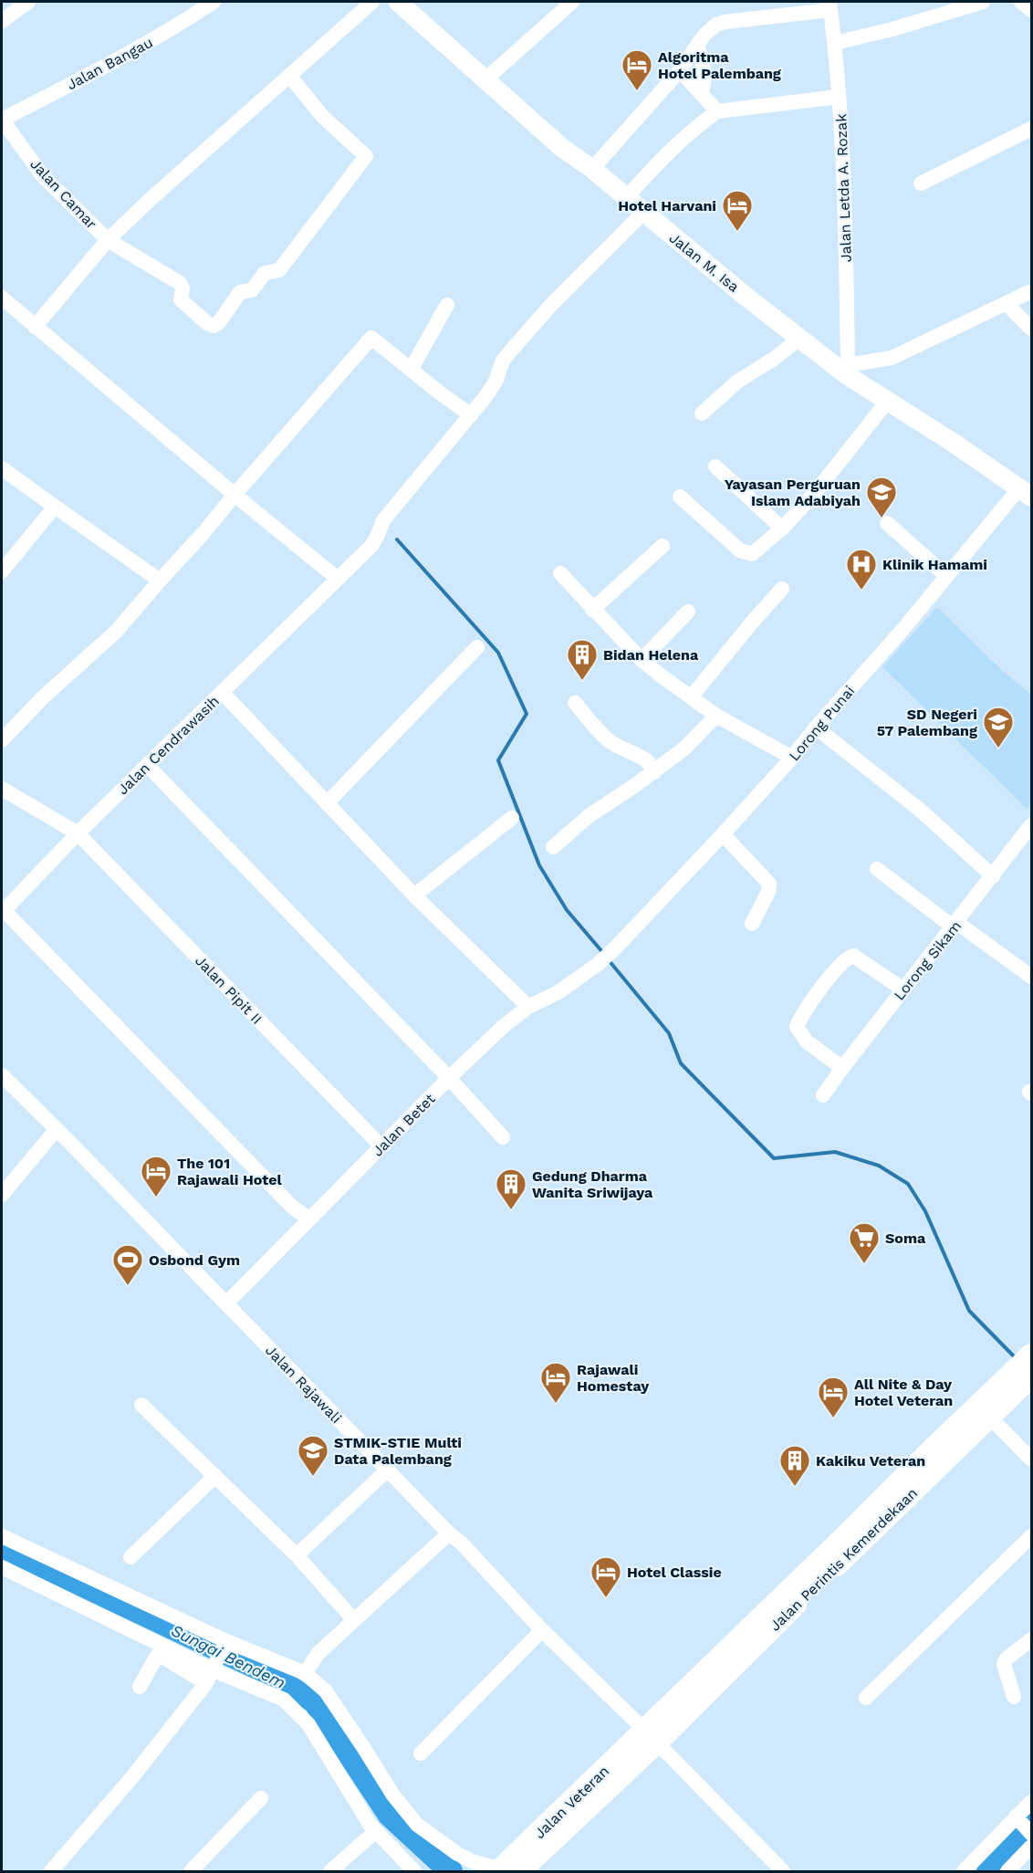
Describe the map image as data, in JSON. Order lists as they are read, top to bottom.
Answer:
{
  "streets": {
    "highway": ["Jalan Perintis Kemerdekaan", "Jalan Veteran"],
    "main road": ["Jalan M. Isa"],
    "street": [
      "Jalan Bangau",
      "Jalan Letda A. Rozak",
      "Jalan Camar",
      "Lorong Punai",
      "Jalan Cendrawasih",
      "Lorong Sikam",
      "Jalan Pipit II",
      "Jalan Betet",
      "Jalan Rajawali"
    ]
  },
  "crossings": [
    ["Jalan Bangau", "Jalan Camar"],
    ["Jalan Letda A. Rozak", "Jalan M. Isa"],
    ["Jalan M. Isa", "Lorong Punai"],
    ["Jalan M. Isa", "Jalan Cendrawasih"],
    ["Lorong Punai", "Jalan Betet"],
    ["Jalan Cendrawasih", "Jalan Pipit II"],
    ["Jalan Pipit II", "Jalan Betet"],
    ["Jalan Betet", "Jalan Rajawali"],
    ["Jalan Rajawali", "Jalan Perintis Kemerdekaan"],
    ["Jalan Rajawali", "Jalan Veteran"],
    ["Jalan Perintis Kemerdekaan", "Jalan Veteran"]
  ],
  "water": ["Sungai Bendem"],
  "places": {
    "hotel": [
      "Algoritma Hotel Palembang",
      "Hotel Harvani",
      "The 101 Rajawali Hotel",
      "Rajawali Homestay",
      "All Nite & Day Hotel Veteran",
      "Hotel Classie"
    ],
    "school or university": ["Yayasan Perguruan Islam Adabiyah", "SD Negeri 57 Palembang", "STMIK-STIE Multi Data Palembang"],
    "hospital": ["Klinik Hamami"],
    "building": ["Bidan Helena", "Gedung Dharma Wanita Sriwijaya", "Kakiku Veteran"],
    "supermarket": ["Soma"],
    "sports": ["Osbond Gym"]
  }
}
